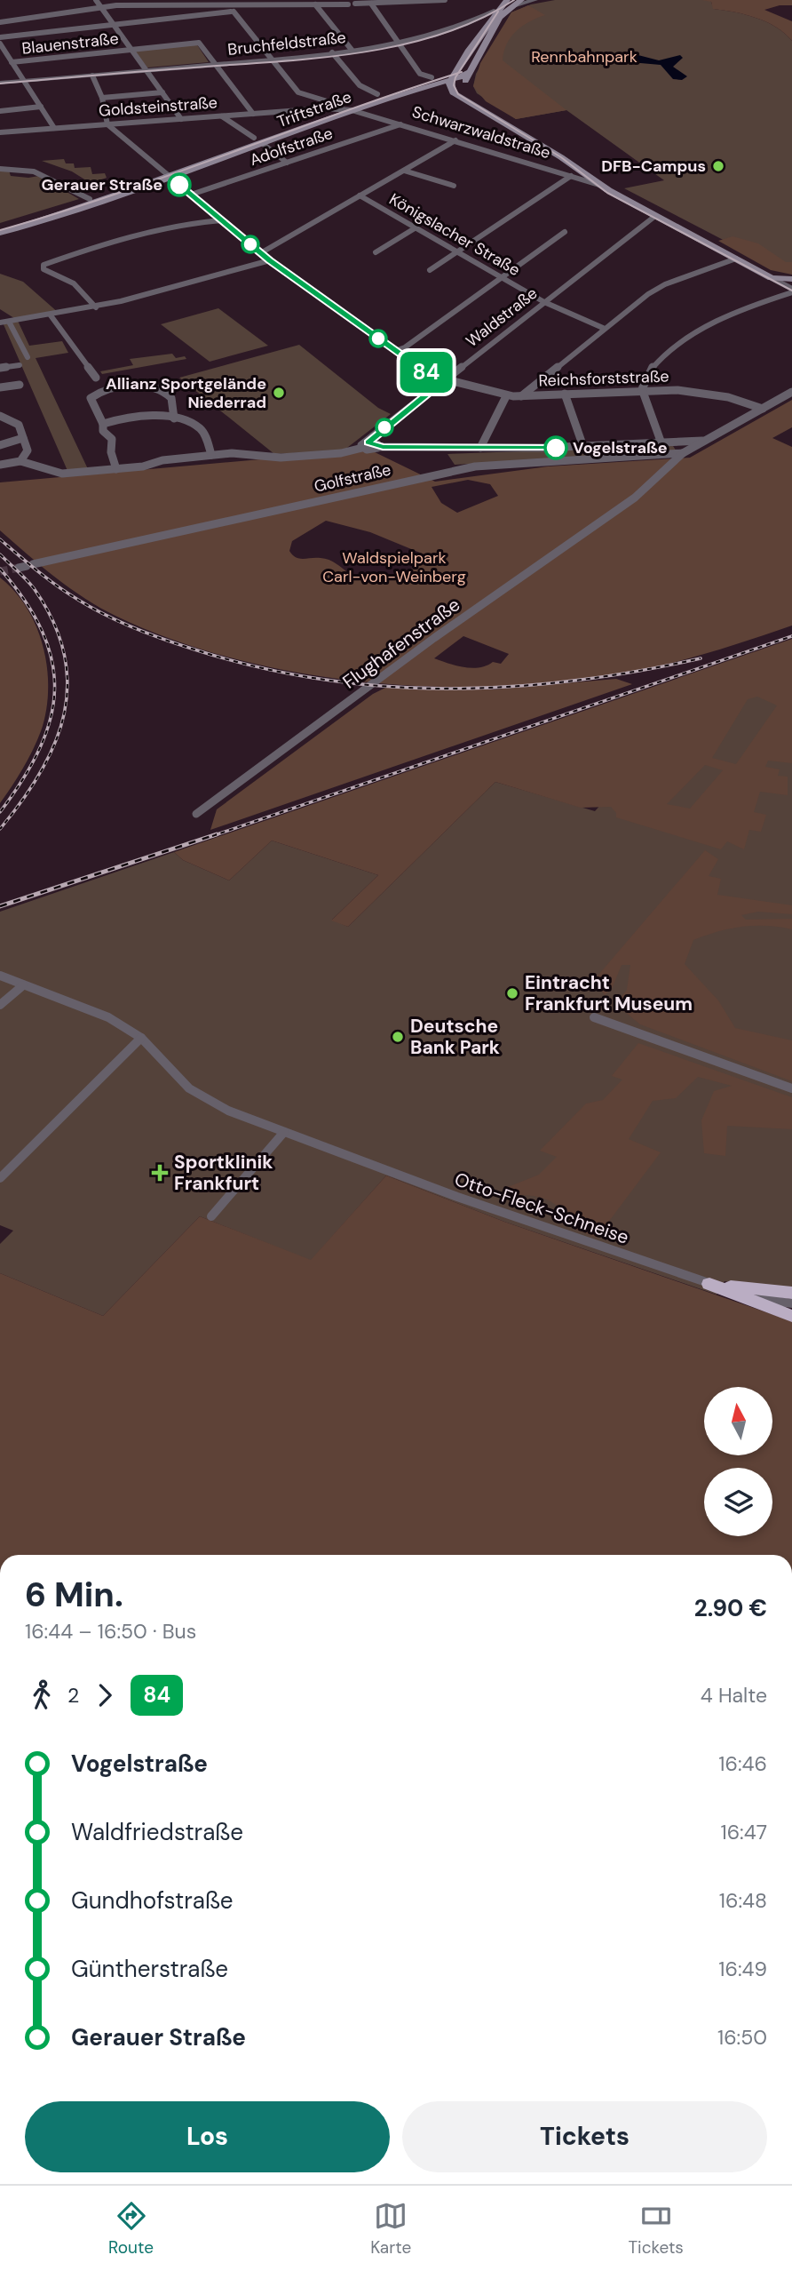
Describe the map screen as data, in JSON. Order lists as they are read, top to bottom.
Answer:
{
  "streets": {
    "main road": ["Triftstraße"],
    "street": [
      "Blauenstraße",
      "Bruchfeldstraße",
      "Goldsteinstraße",
      "Schwarzwaldstraße",
      "Adolfstraße",
      "Königslacher Straße",
      "Waldstraße",
      "Reichsforststraße",
      "Golfstraße",
      "Flughafenstraße",
      "Otto-Fleck-Schneise"
    ]
  },
  "crossings": [
    ["Blauenstraße", "Bruchfeldstraße"],
    ["Bruchfeldstraße", "Schwarzwaldstraße"],
    ["Goldsteinstraße", "Triftstraße"],
    ["Triftstraße", "Schwarzwaldstraße"],
    ["Schwarzwaldstraße", "Adolfstraße"],
    ["Königslacher Straße", "Waldstraße"],
    ["Waldstraße", "Reichsforststraße"],
    ["Reichsforststraße", "Flughafenstraße"],
    ["Golfstraße", "Flughafenstraße"]
  ],
  "parks": ["Rennbahnpark", "Waldspielpark Carl-von-Weinberg"],
  "places": {
    "other": [
      "DFB-Campus",
      "Gerauer Straße",
      "Allianz Sportgelände Niederrad",
      "Vogelstraße",
      "Eintracht Frankfurt Museum",
      "Deutsche Bank Park"
    ],
    "health": ["Sportklinik Frankfurt"]
  },
  "lines": ["bus line 84"],
  "north": "top",
  "page": {
    "on_map": "84",
    "heading": ["6 Min.", "16:44 – 16:50 · Bus", "2.90 €"],
    "legs": ["2", "84", "4 Halte"],
    "list": [
      {
        "name": "Vogelstraße",
        "value": "16:46"
      },
      {
        "name": "Waldfriedstraße",
        "value": "16:47"
      },
      {
        "name": "Gundhofstraße",
        "value": "16:48"
      },
      {
        "name": "Güntherstraße",
        "value": "16:49"
      },
      {
        "name": "Gerauer Straße",
        "value": "16:50"
      }
    ],
    "buttons": ["Los", "Tickets"],
    "tabs": ["Route", "Karte", "Tickets"]
  }
}
